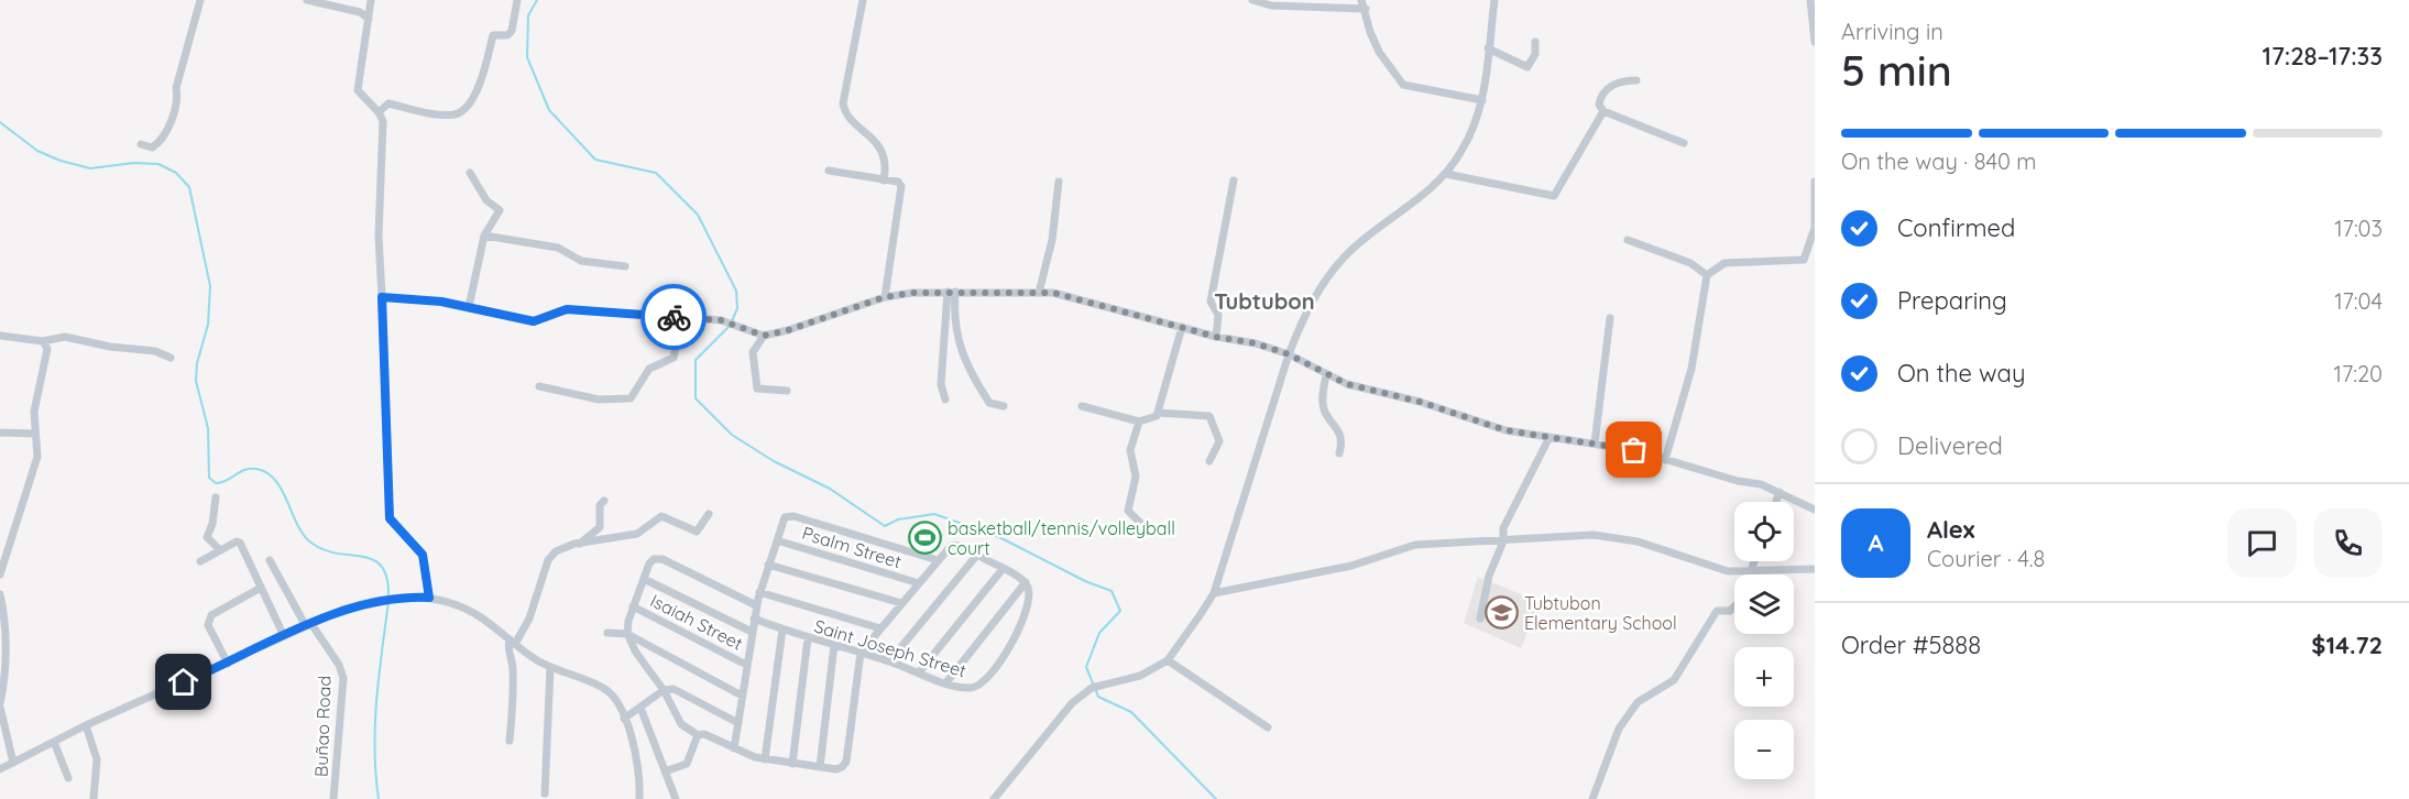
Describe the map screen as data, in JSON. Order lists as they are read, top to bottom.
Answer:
{
  "streets": {
    "street": [
      "Psalm Street",
      "Isaiah Street",
      "Saint Joseph Street",
      "Buñao Road"
    ]
  },
  "districts": ["Tubtubon"],
  "places": {
    "sports": ["basketball/tennis/volleyball court"],
    "school or university": ["Tubtubon Elementary School"]
  },
  "page": {
    "heading": ["5 min", "Arriving in", "17:28–17:33"],
    "panel": [
      "Alex",
      "Courier · 4.8",
      "Order #5888",
      "$14.72"
    ],
    "bar": "On the way · 840 m",
    "list": [
      ["Confirmed", "17:03"],
      ["Preparing", "17:04"],
      ["On the way", "17:20"],
      "Delivered"
    ],
    "map_buttons": ["+", "−"],
    "round": "A"
  }
}
